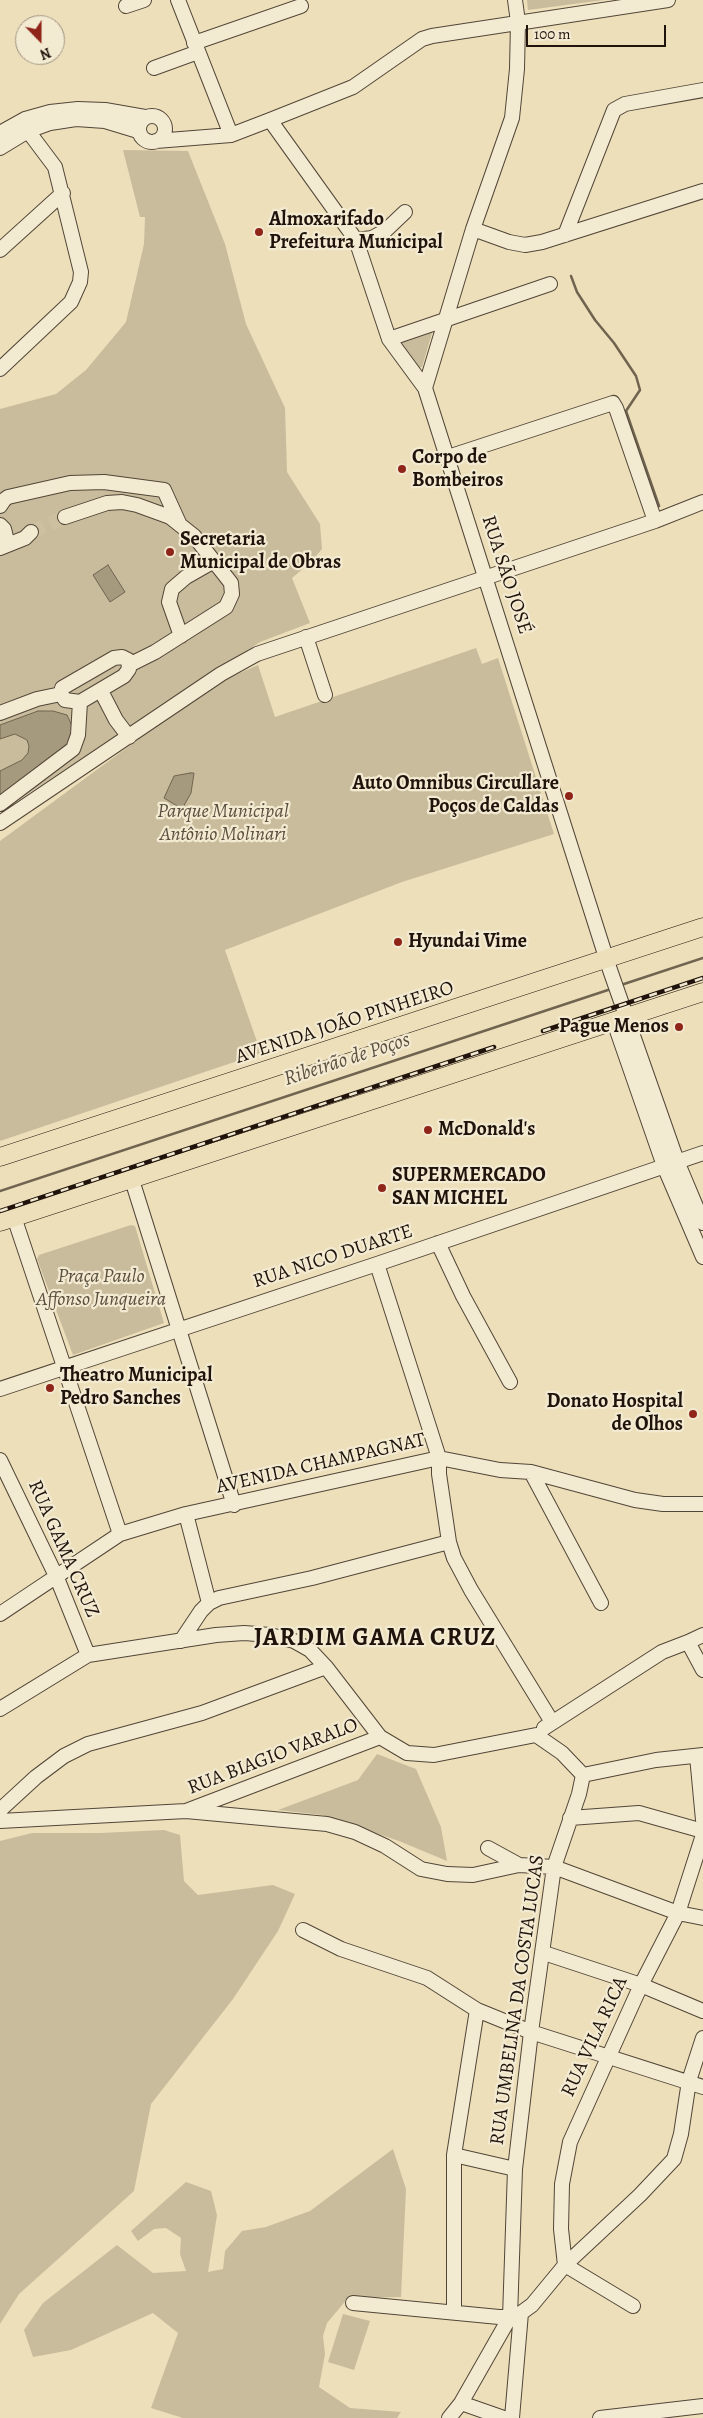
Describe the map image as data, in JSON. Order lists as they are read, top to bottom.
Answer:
{
  "streets": {
    "main road": ["AVENIDA JOÃO PINHEIRO"],
    "street": [
      "RUA SÃO JOSÉ",
      "RUA NICO DUARTE",
      "AVENIDA CHAMPAGNAT",
      "RUA GAMA CRUZ",
      "RUA BIAGIO VARALO",
      "RUA UMBELINA DA COSTA LUCAS",
      "RUA VILA RICA"
    ]
  },
  "crossings": [
    ["RUA SÃO JOSÉ", "AVENIDA JOÃO PINHEIRO"],
    ["RUA SÃO JOSÉ", "RUA NICO DUARTE"],
    ["AVENIDA CHAMPAGNAT", "RUA GAMA CRUZ"]
  ],
  "districts": ["JARDIM GAMA CRUZ"],
  "water": ["Ribeirão de Poços"],
  "parks": ["Parque Municipal Antônio Molinari", "Praça Paulo Affonso Junqueira"],
  "places": [
    "Almoxarifado Prefeitura Municipal",
    "Corpo de Bombeiros",
    "Secretaria Municipal de Obras",
    "Auto Omnibus Circullare Poços de Caldas",
    "Hyundai Vime",
    "Pague Menos",
    "McDonald's",
    "SUPERMERCADO SAN MICHEL",
    "Theatro Municipal Pedro Sanches",
    "Donato Hospital de Olhos"
  ],
  "scale_bar": "100 m",
  "north": "bottom"
}
